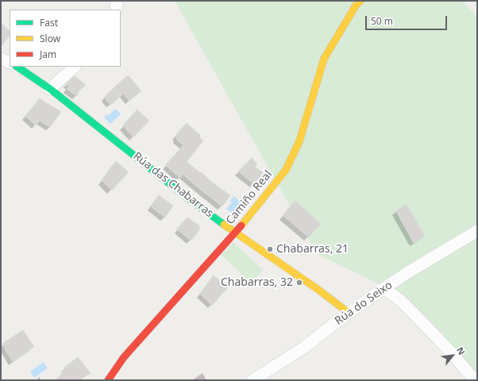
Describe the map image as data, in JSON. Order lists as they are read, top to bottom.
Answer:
{
  "streets": {
    "street": ["Rúa das Chabarras", "Camiño Real", "Rúa do Seixo"]
  },
  "crossings": [
    ["Rúa das Chabarras", "Camiño Real"],
    ["Rúa das Chabarras", "Rúa do Seixo"]
  ],
  "places": ["Chabarras, 21", "Chabarras, 32"],
  "legend": ["Fast", "Slow", "Jam"],
  "scale_bar": "50 m",
  "north": "top right"
}
